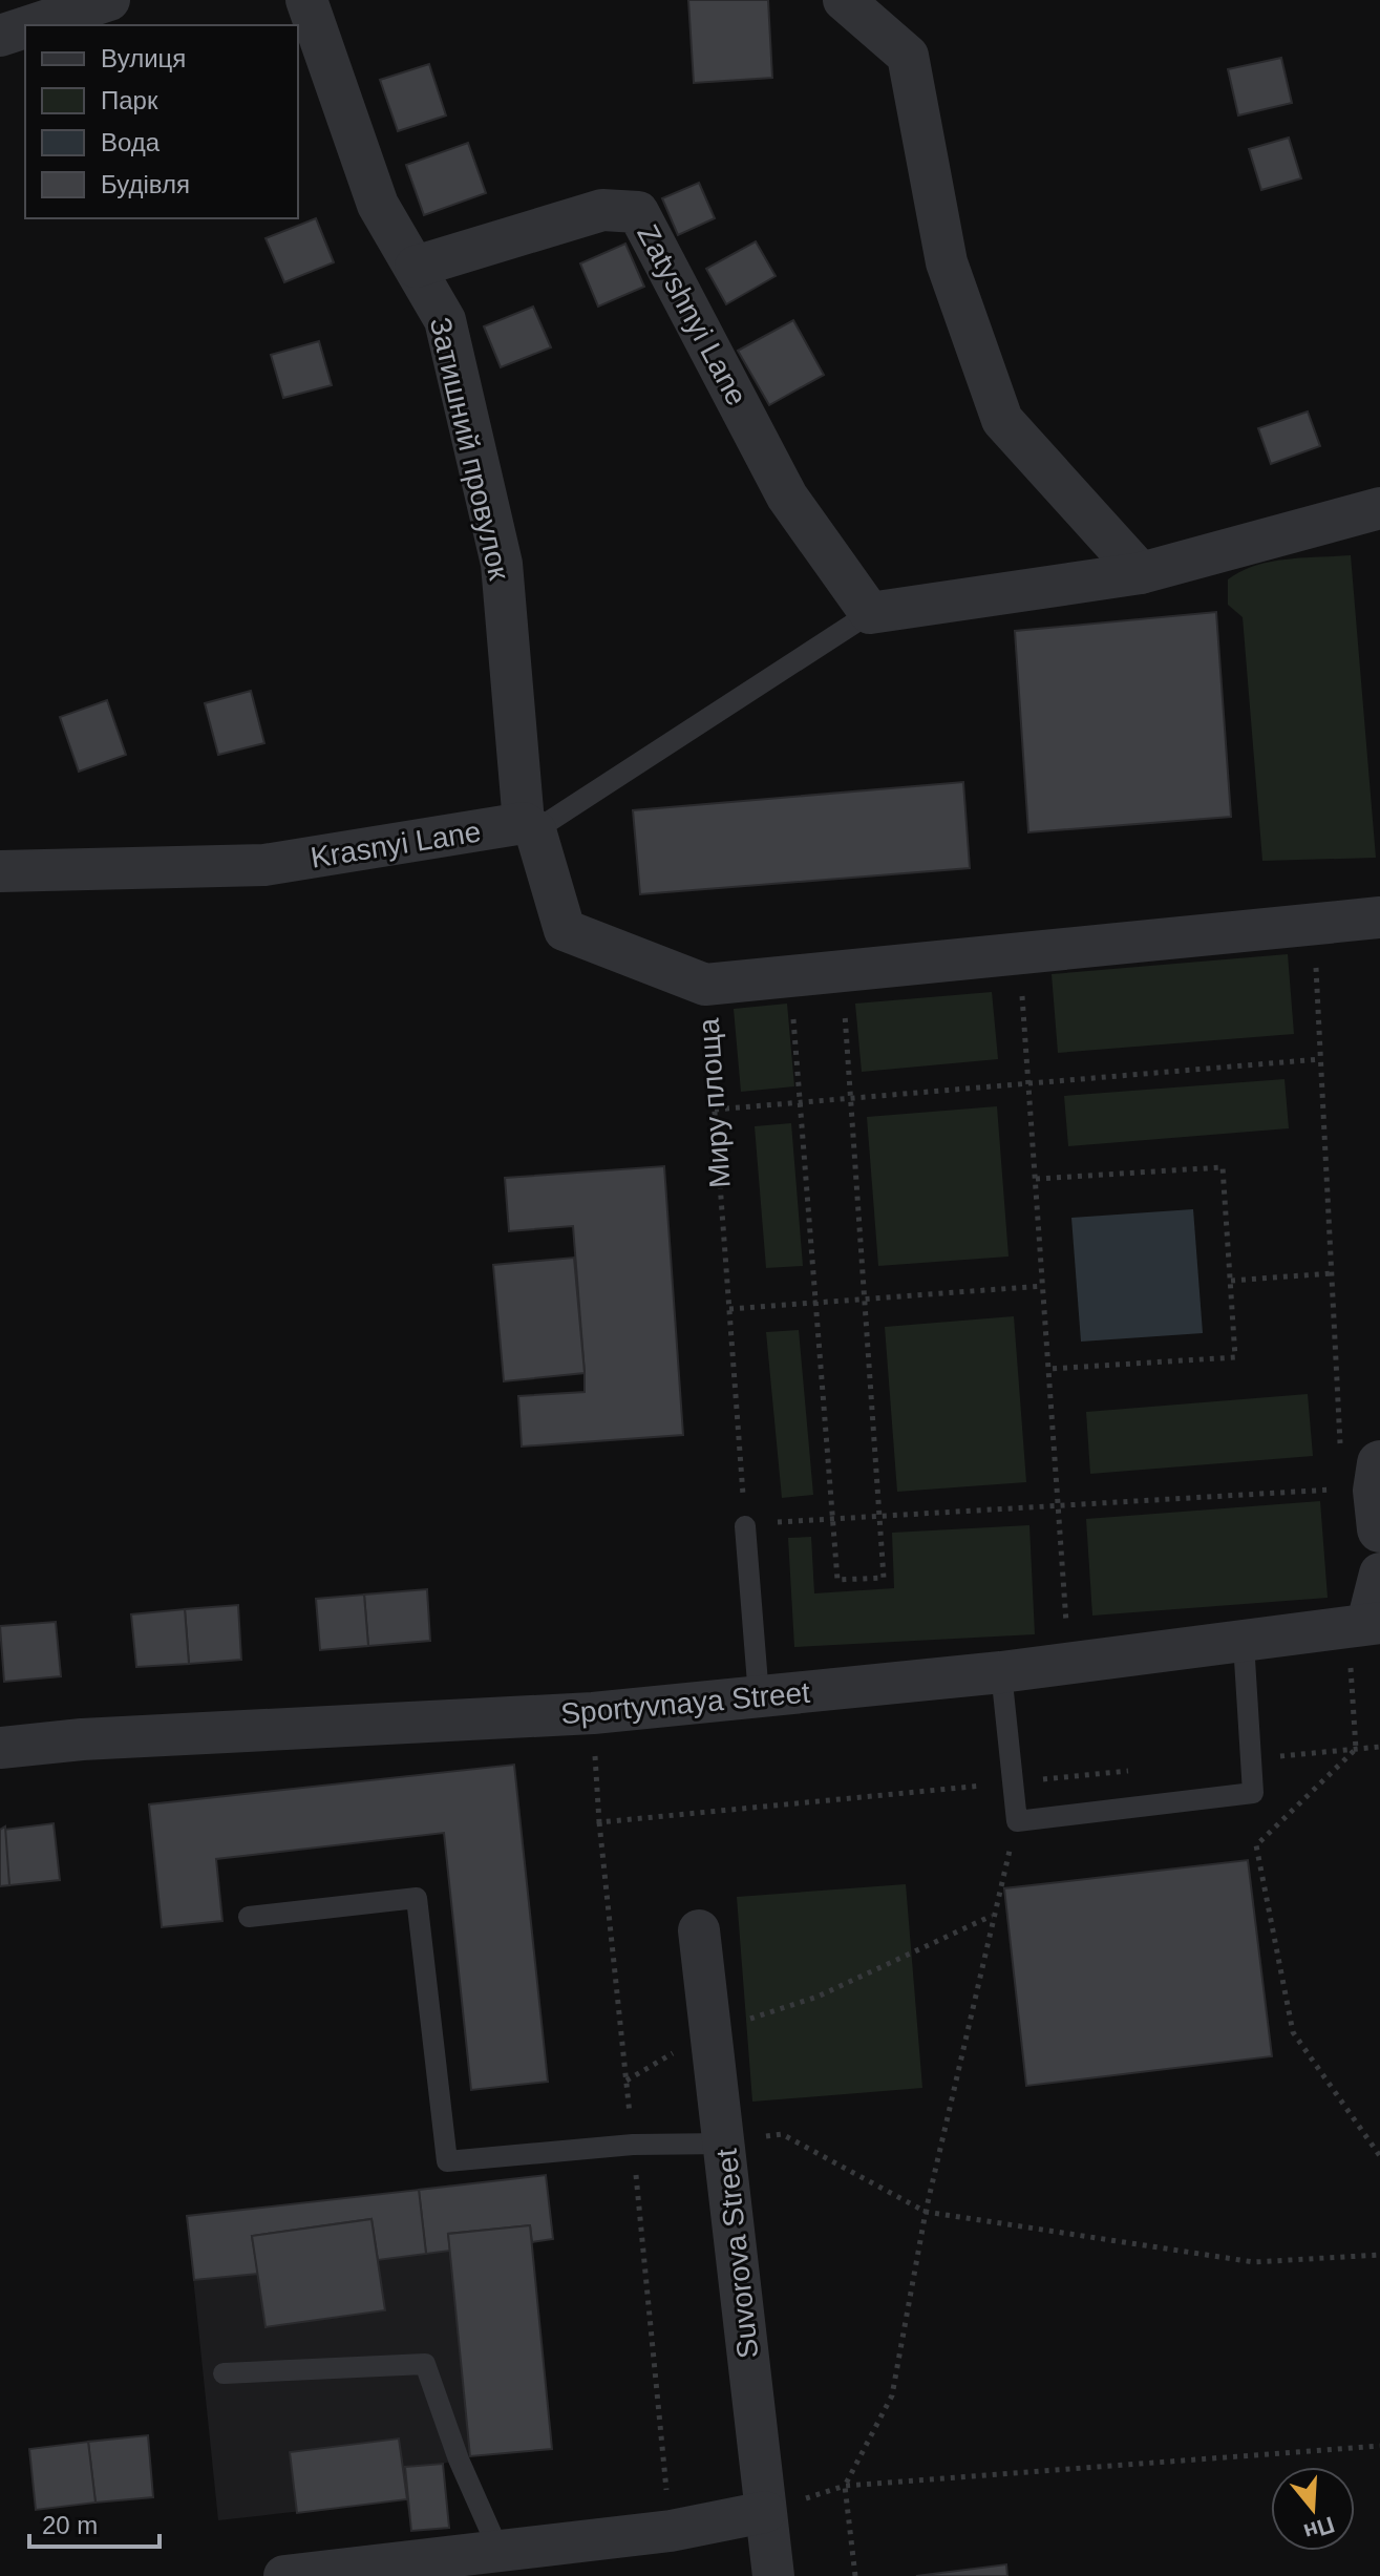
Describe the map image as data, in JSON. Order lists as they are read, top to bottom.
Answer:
{
  "streets": {
    "street": [
      "Zatyshnyi Lane",
      "Затишний провулок",
      "Krasnyi Lane",
      "Миру площа",
      "Sportyvnaya Street",
      "Suvorova Street"
    ]
  },
  "crossings": [
    ["Zatyshnyi Lane", "Затишний провулок"],
    ["Затишний провулок", "Krasnyi Lane"]
  ],
  "legend": [
    "Вулиця",
    "Парк",
    "Вода",
    "Будівля"
  ],
  "scale_bar": "20 m",
  "north": "bottom"
}
